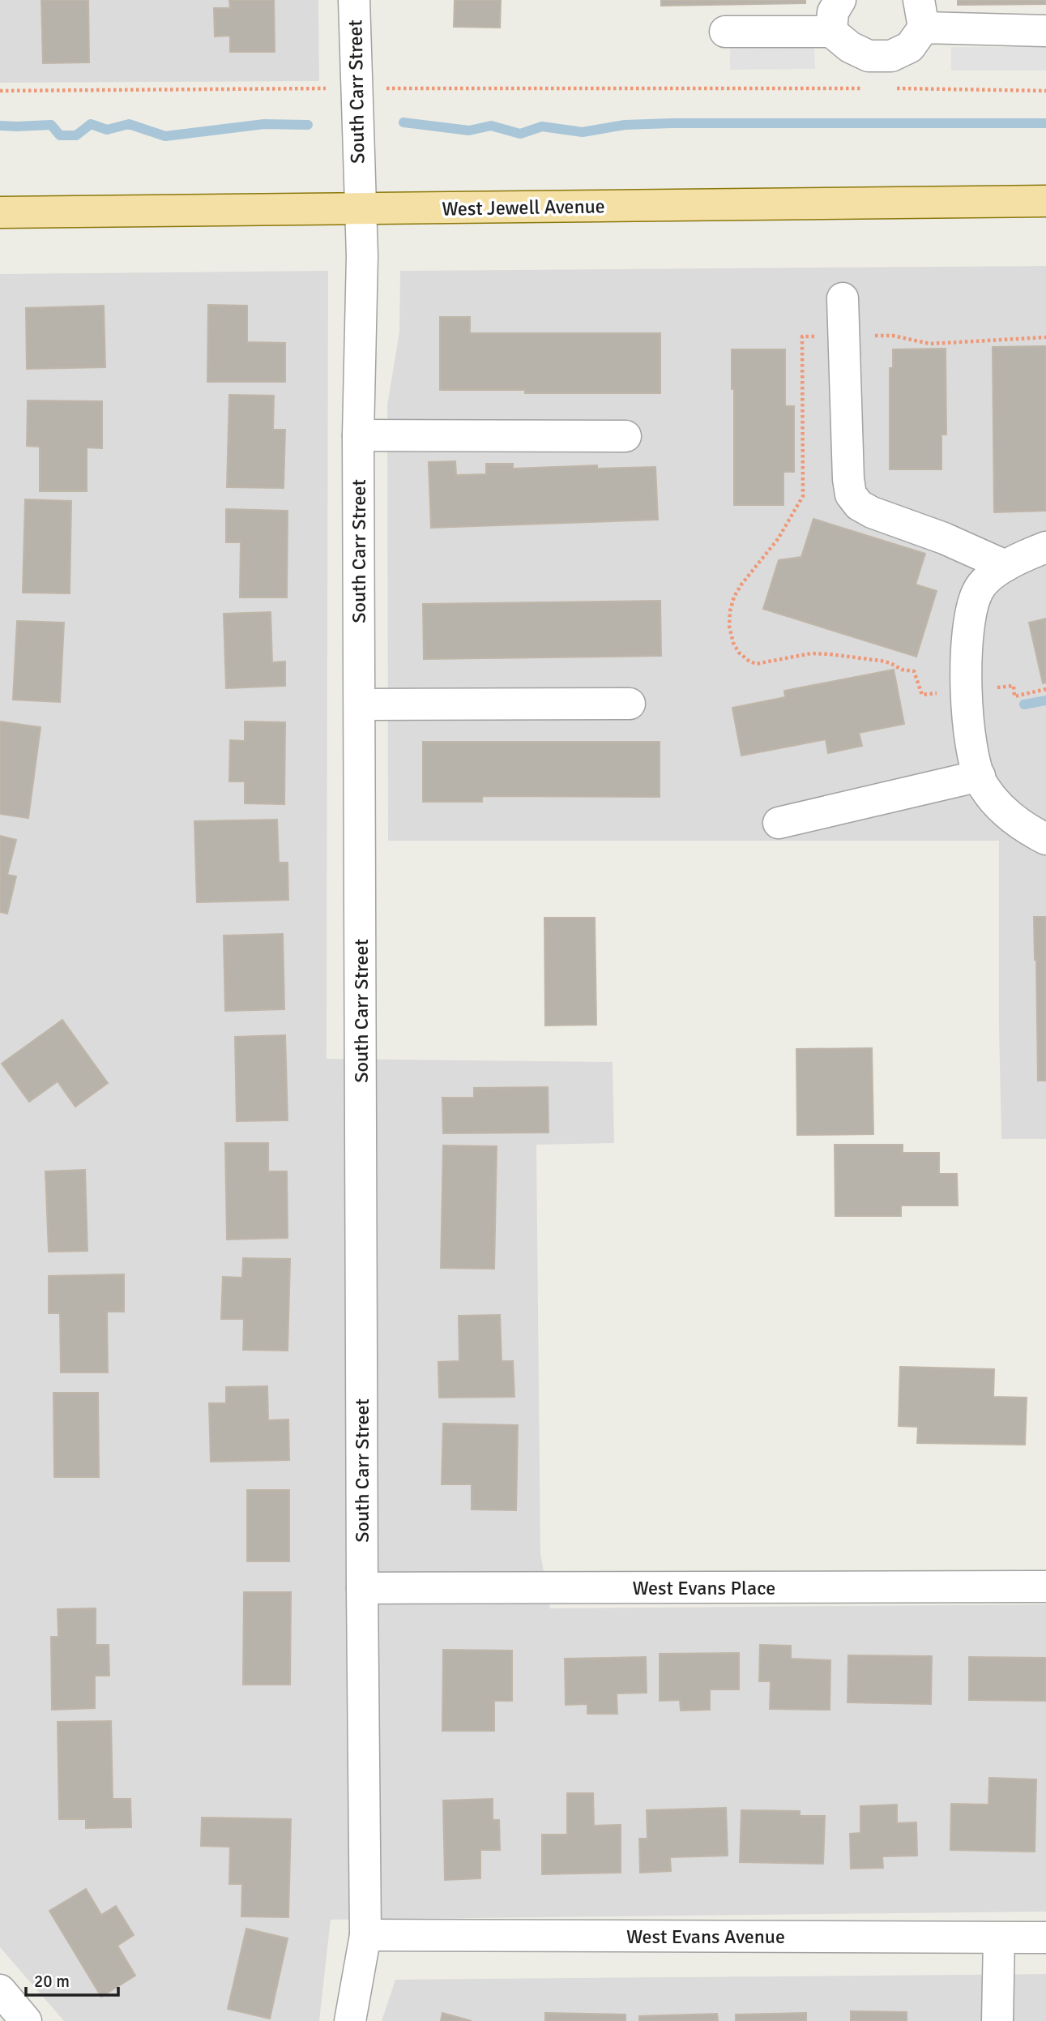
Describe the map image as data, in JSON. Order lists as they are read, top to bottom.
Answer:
{
  "streets": {
    "main road": ["West Jewell Avenue"],
    "street": ["South Carr Street", "West Evans Place", "West Evans Avenue"]
  },
  "crossings": [
    ["South Carr Street", "West Jewell Avenue"],
    ["South Carr Street", "West Evans Place"],
    ["South Carr Street", "West Evans Avenue"]
  ],
  "scale_bar": "20 m"
}
